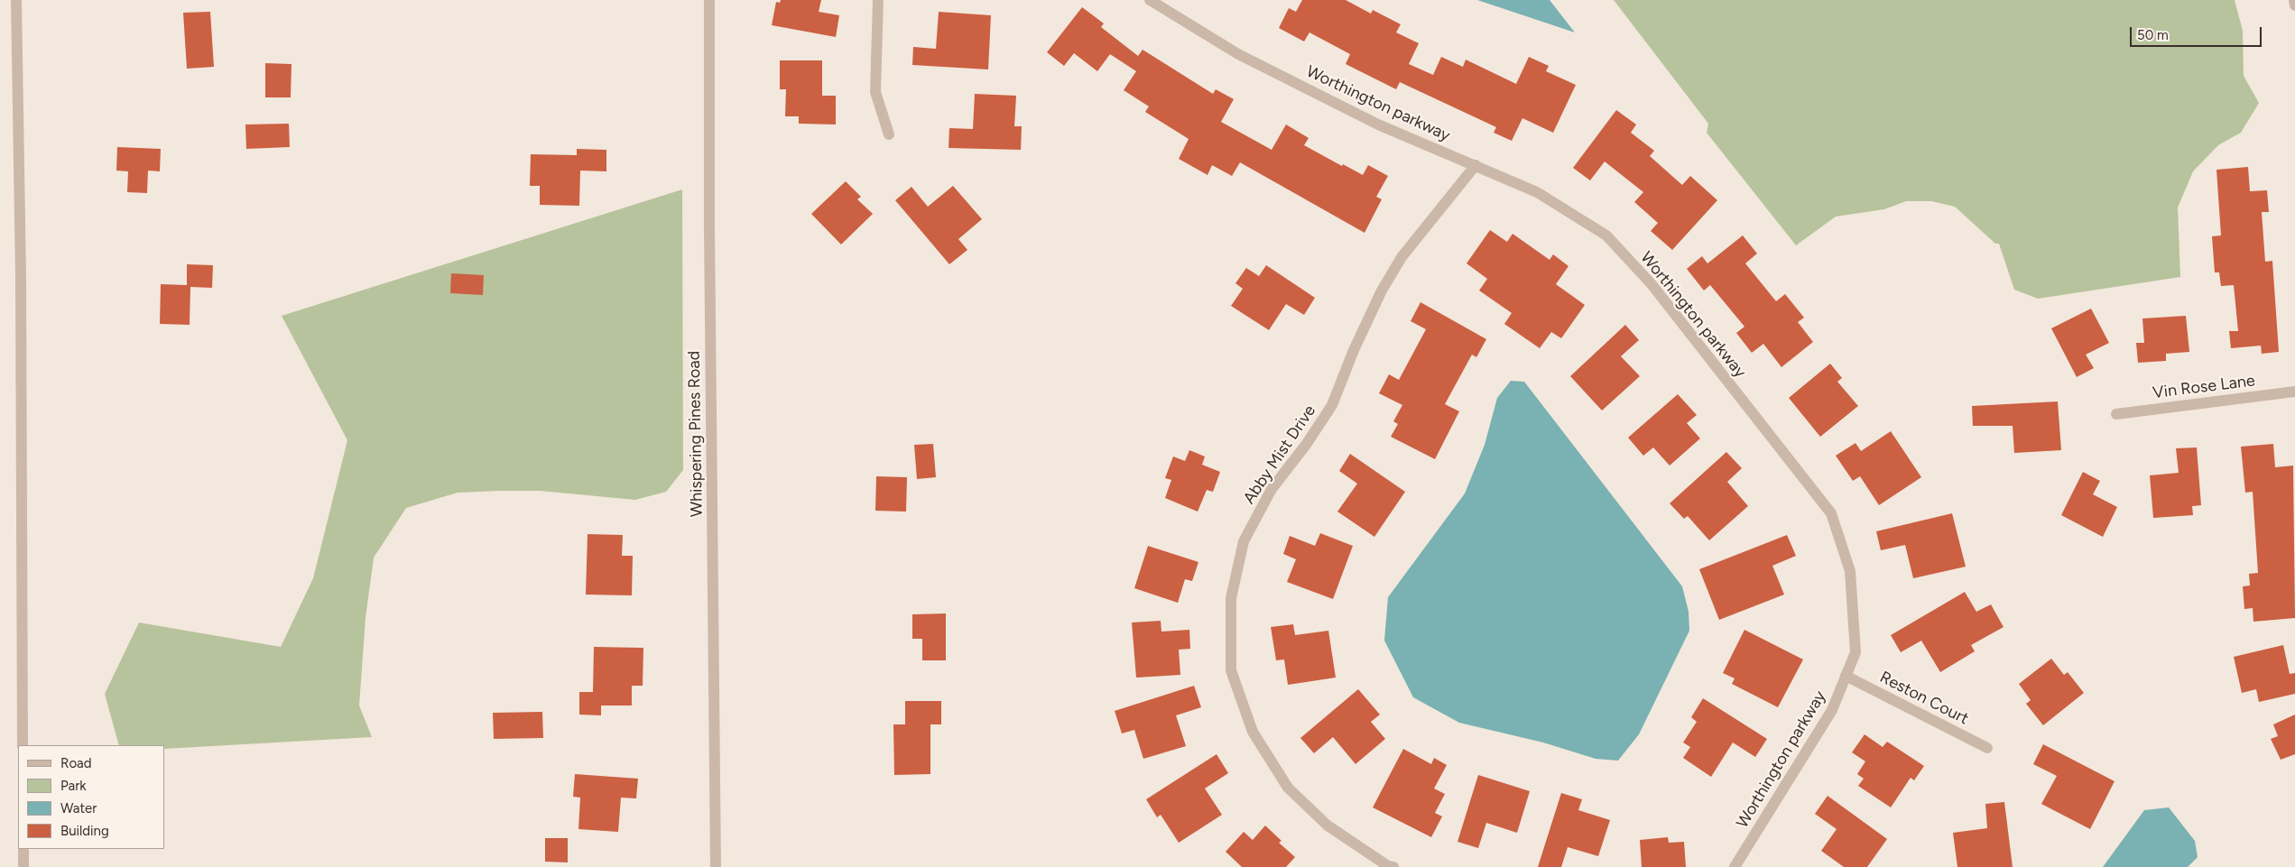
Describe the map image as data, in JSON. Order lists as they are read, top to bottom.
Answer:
{
  "streets": {
    "street": [
      "Worthington parkway",
      "Vin Rose Lane",
      "Whispering Pines Road",
      "Abby Mist Drive",
      "Reston Court"
    ]
  },
  "crossings": [
    ["Worthington parkway", "Abby Mist Drive"],
    ["Worthington parkway", "Reston Court"]
  ],
  "legend": [
    "Road",
    "Park",
    "Water",
    "Building"
  ],
  "scale_bar": "50 m"
}
